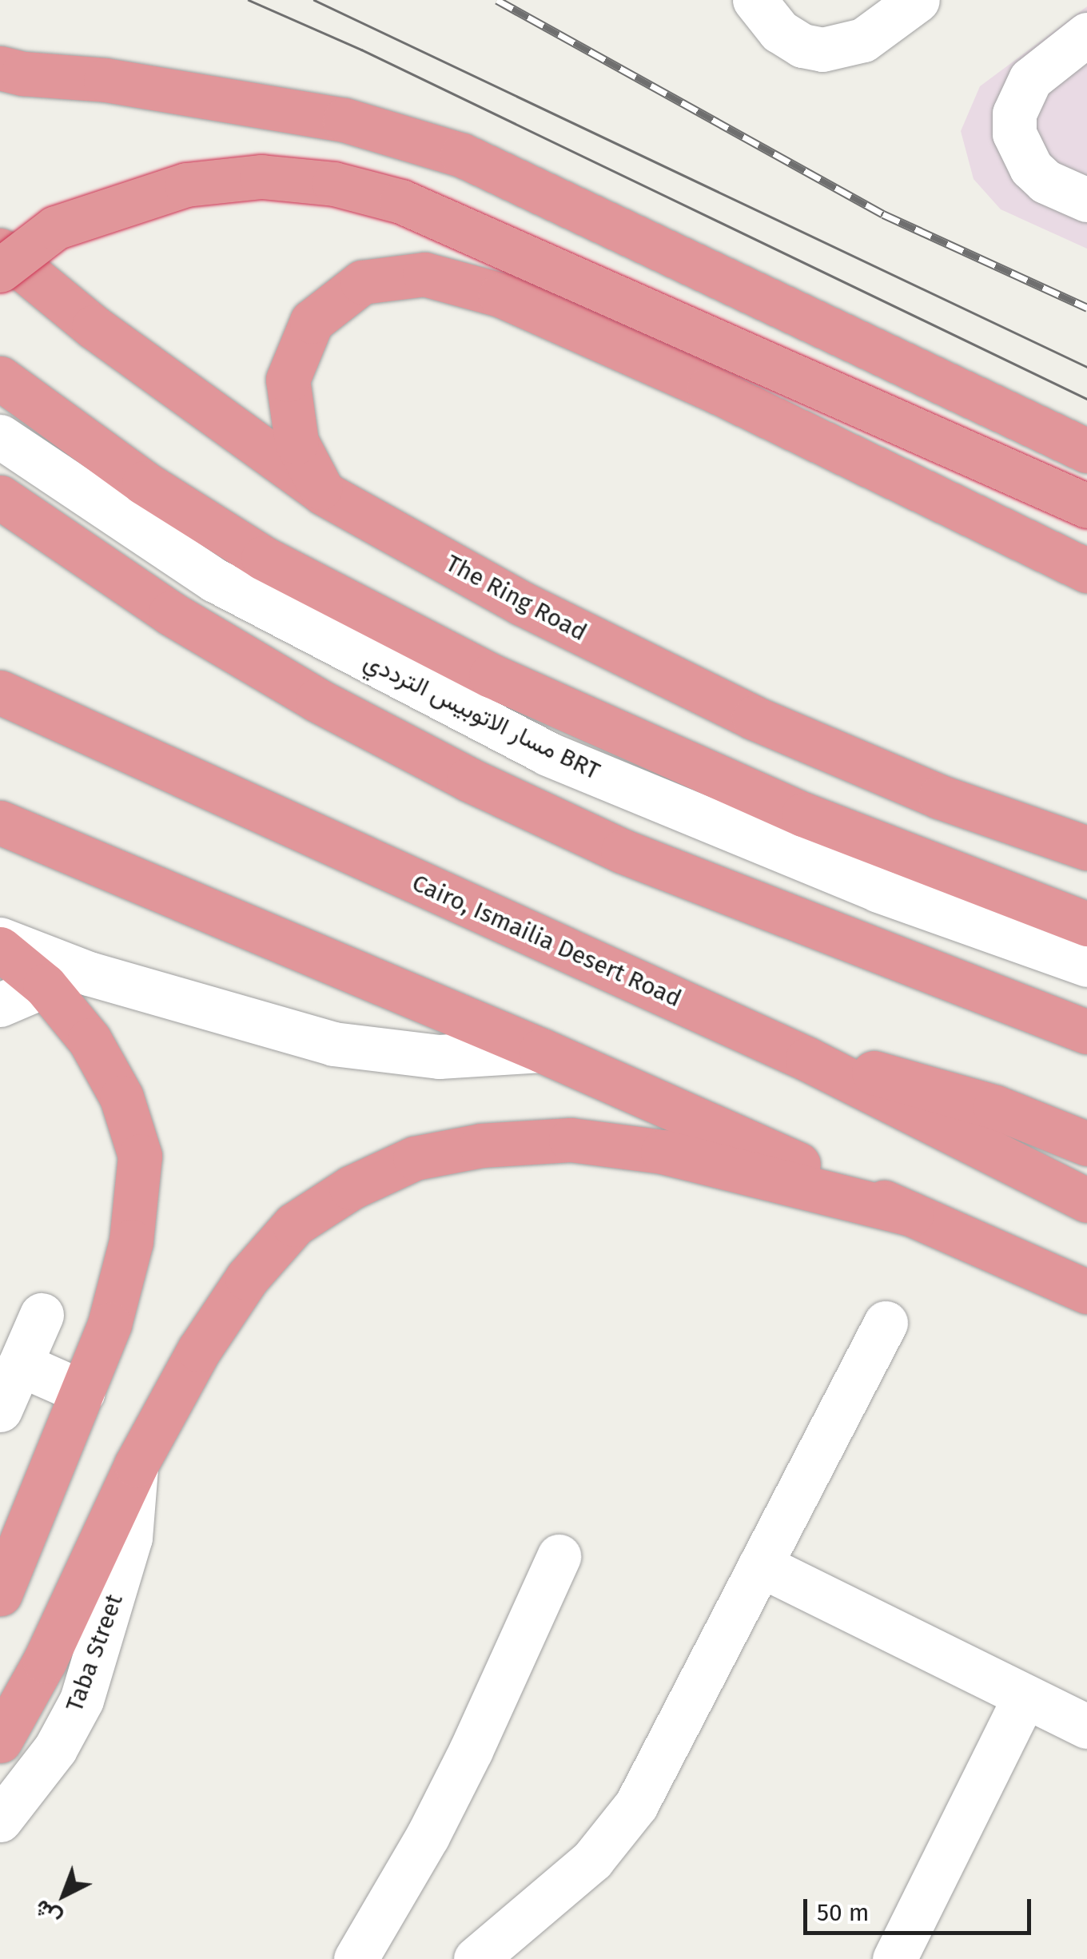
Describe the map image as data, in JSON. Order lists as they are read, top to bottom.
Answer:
{
  "streets": {
    "highway": ["The Ring Road", "Cairo, Ismailia Desert Road"],
    "street": ["مسار الاتوبيس الترددي BRT", "Taba Street"]
  },
  "scale_bar": "50 m",
  "north": "bottom left"
}
